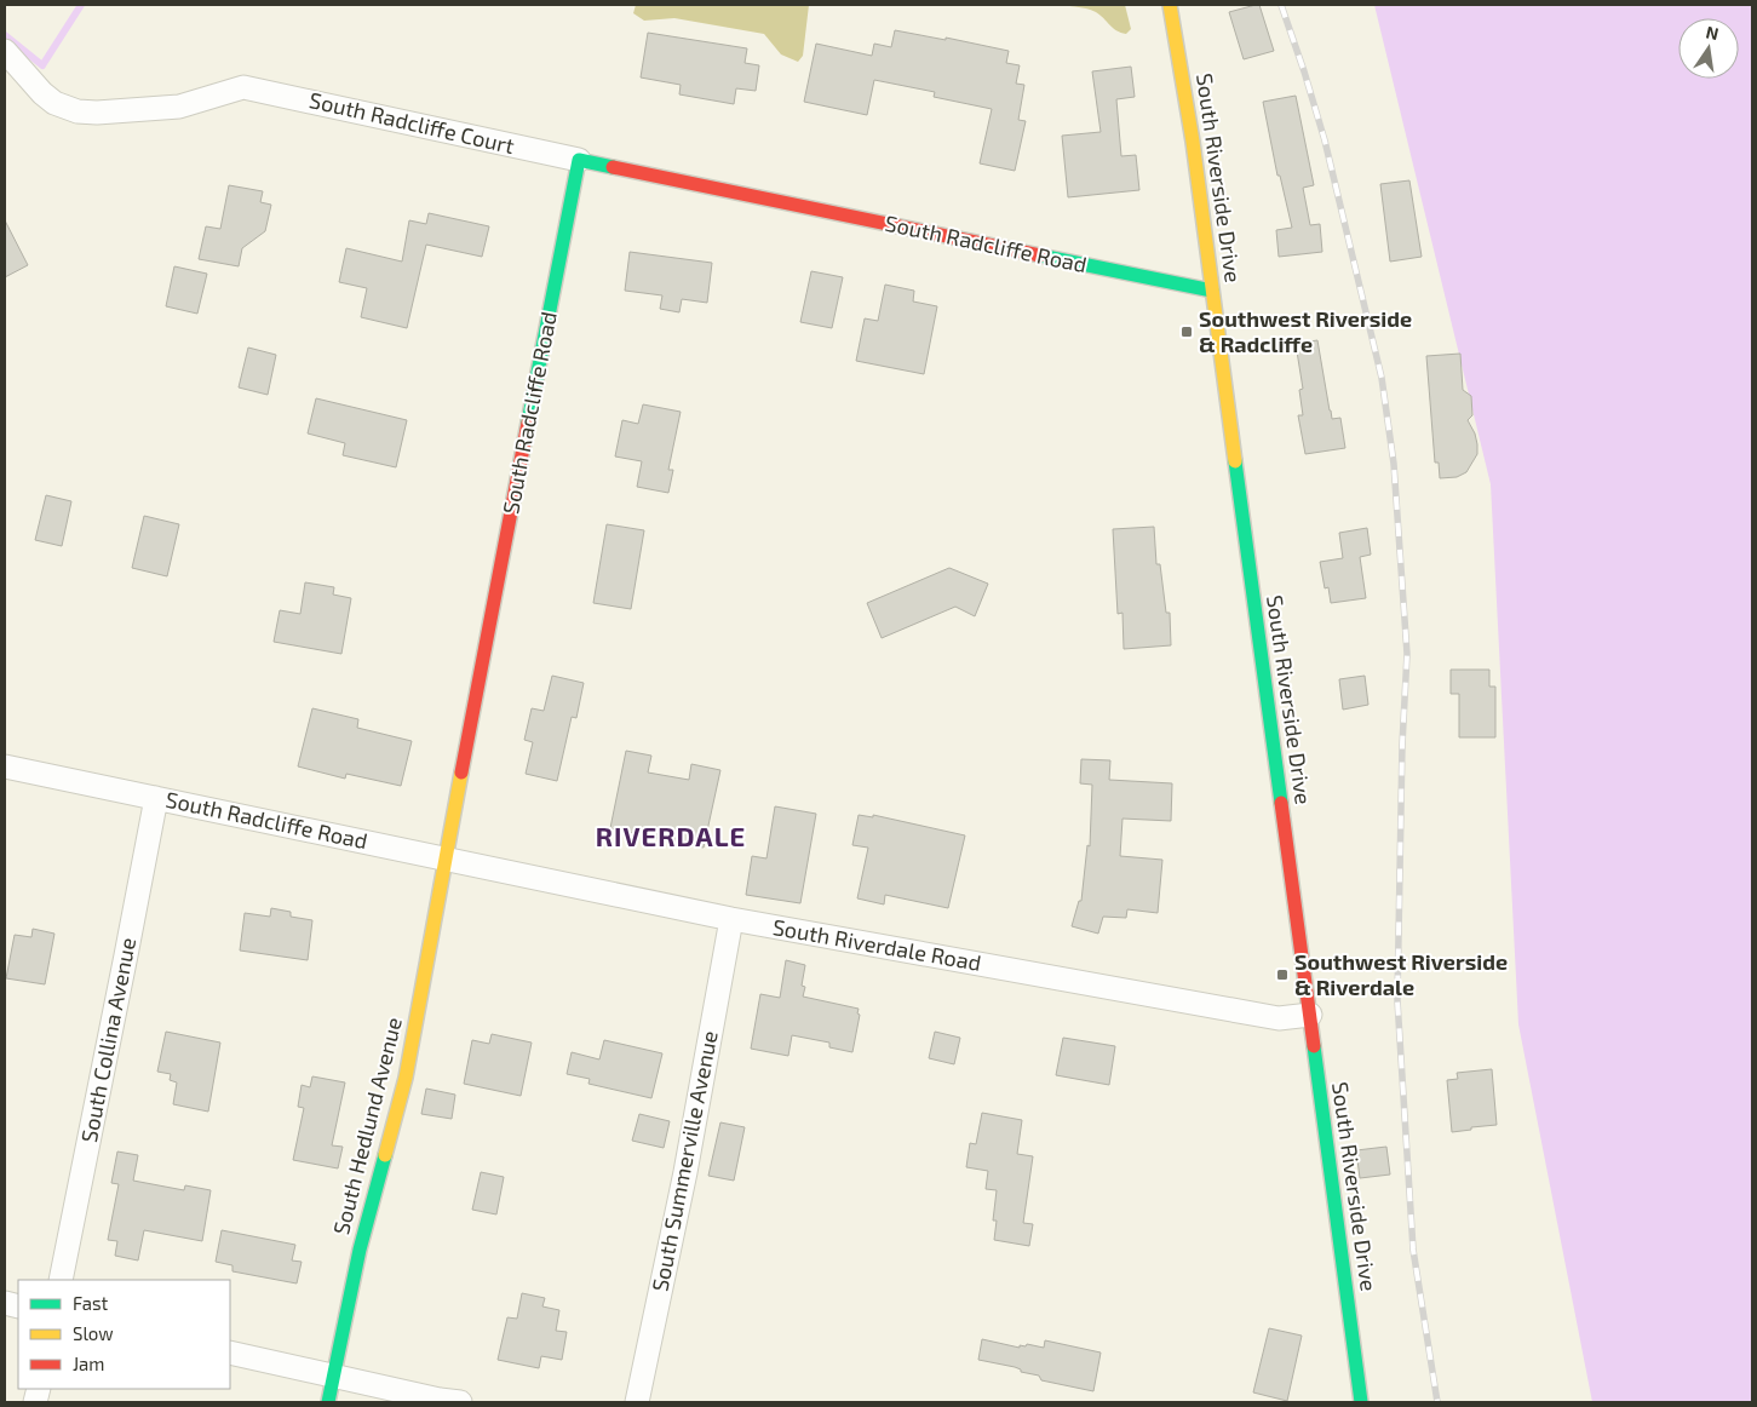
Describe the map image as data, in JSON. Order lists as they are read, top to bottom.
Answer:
{
  "streets": {
    "street": [
      "South Radcliffe Court",
      "South Riverside Drive",
      "South Radcliffe Road",
      "South Riverdale Road",
      "South Collina Avenue",
      "South Hedlund Avenue",
      "South Summerville Avenue"
    ]
  },
  "crossings": [
    ["South Radcliffe Court", "South Radcliffe Road"],
    ["South Riverside Drive", "South Radcliffe Road"],
    ["South Riverside Drive", "South Riverdale Road"],
    ["South Radcliffe Road", "South Riverdale Road"],
    ["South Radcliffe Road", "South Collina Avenue"],
    ["South Radcliffe Road", "South Hedlund Avenue"],
    ["South Riverdale Road", "South Hedlund Avenue"],
    ["South Riverdale Road", "South Summerville Avenue"]
  ],
  "districts": ["RIVERDALE"],
  "places": {
    "transit": ["Southwest Riverside & Radcliffe", "Southwest Riverside & Riverdale"]
  },
  "legend": ["Fast", "Slow", "Jam"],
  "north": "top"
}
